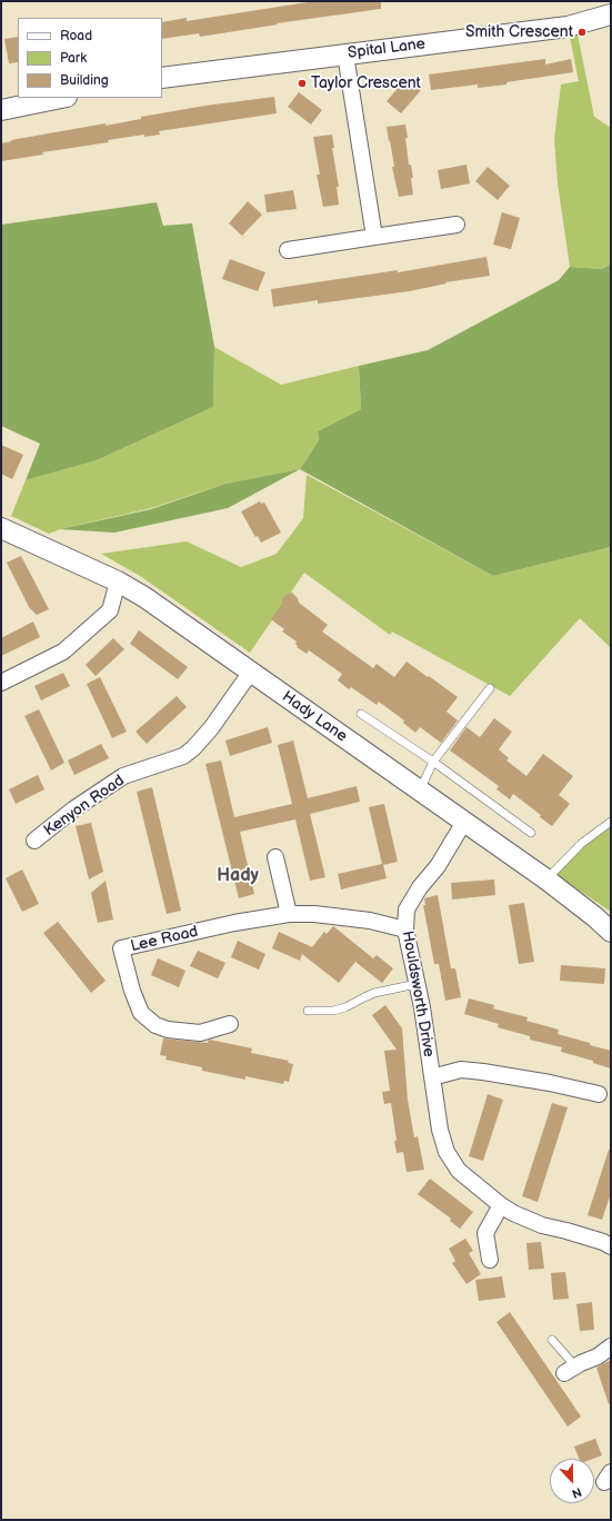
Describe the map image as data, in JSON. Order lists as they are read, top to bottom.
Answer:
{
  "streets": {
    "street": [
      "Spital Lane",
      "Hady Lane",
      "Kenyon Road",
      "Lee Road",
      "Houldsworth Drive"
    ]
  },
  "crossings": [
    ["Hady Lane", "Kenyon Road"],
    ["Hady Lane", "Houldsworth Drive"],
    ["Lee Road", "Houldsworth Drive"]
  ],
  "districts": ["Hady"],
  "places": ["Smith Crescent", "Taylor Crescent"],
  "legend": ["Road", "Park", "Building"],
  "north": "bottom"
}
